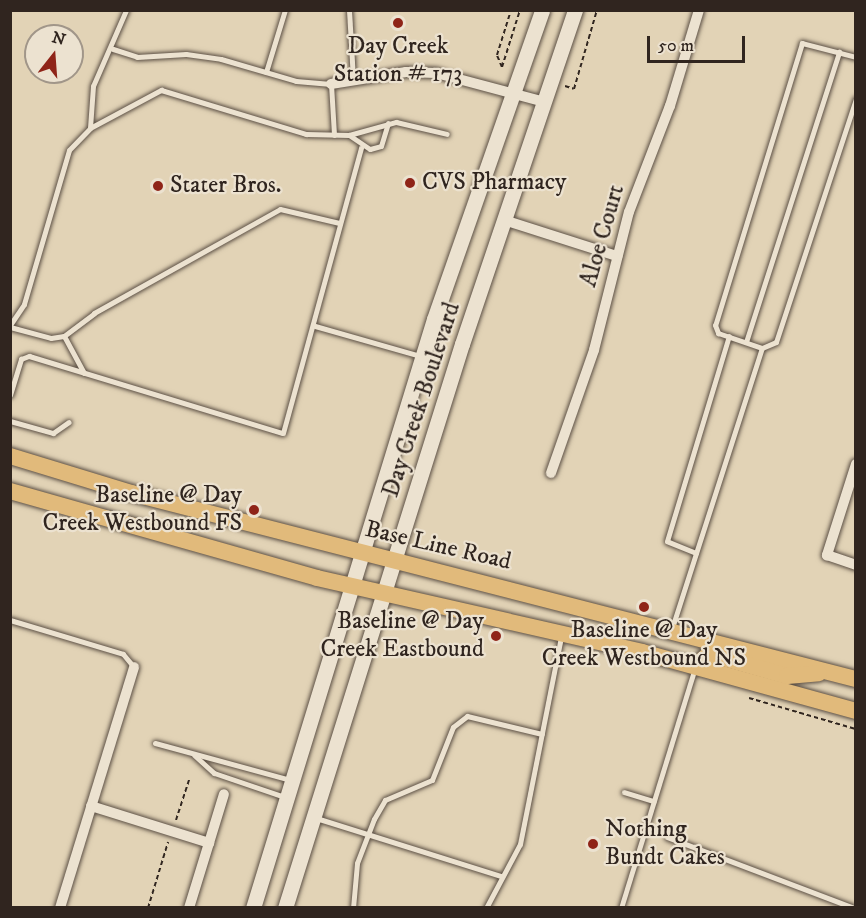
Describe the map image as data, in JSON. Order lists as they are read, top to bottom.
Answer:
{
  "streets": {
    "main road": ["Day Creek Boulevard", "Base Line Road"],
    "street": ["Aloe Court"]
  },
  "crossings": [
    ["Day Creek Boulevard", "Base Line Road"]
  ],
  "places": [
    "Day Creek Station # 173",
    "CVS Pharmacy",
    "Stater Bros.",
    "Baseline @ Day Creek Westbound FS",
    "Baseline @ Day Creek Westbound NS",
    "Baseline @ Day Creek Eastbound",
    "Nothing Bundt Cakes"
  ],
  "scale_bar": "50 m",
  "north": "top"
}
